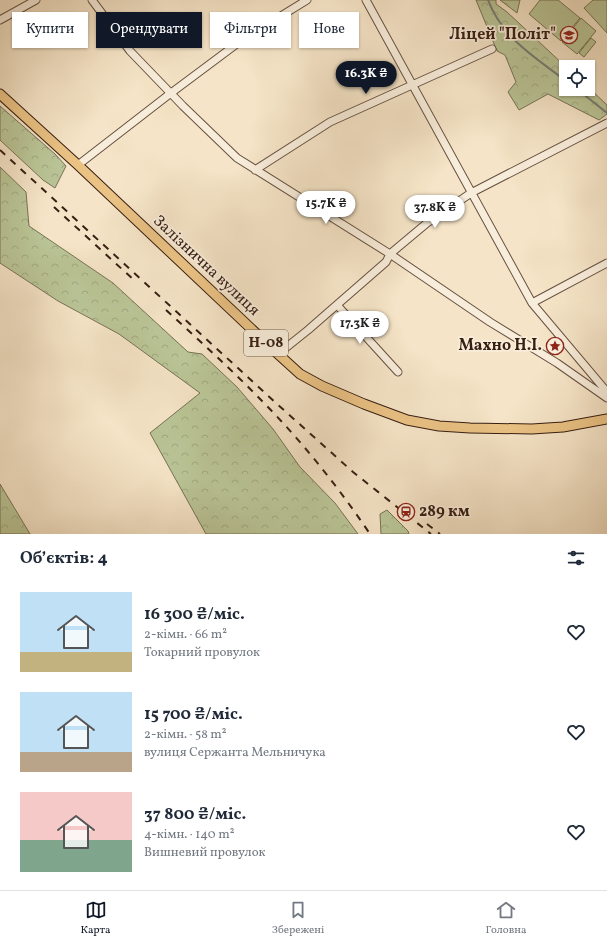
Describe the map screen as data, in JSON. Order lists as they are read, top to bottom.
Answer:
{
  "streets": {
    "main road": ["Залізнична вулиця", "Н-08"]
  },
  "places": {
    "school or university": ["Ліцей \"Політ\""],
    "place": ["Махно Н.І."],
    "station": ["289 км"]
  },
  "page": {
    "chip": [
      "Купити",
      "Орендувати",
      "Фільтри",
      "Нове"
    ],
    "price": [
      "16.3K ₴",
      "15.7K ₴",
      "37.8K ₴",
      "17.3K ₴"
    ],
    "heading": "Об’єктів: 4",
    "list": [
      {
        "name": "16 300 ₴/міс.",
        "note": "2-кімн. · 66 m² · Токарний провулок"
      },
      {
        "name": "15 700 ₴/міс.",
        "note": "2-кімн. · 58 m² · вулиця Сержанта Мельничука"
      },
      {
        "name": "37 800 ₴/міс.",
        "note": "4-кімн. · 140 m² · Вишневий провулок"
      }
    ],
    "tabs": ["Карта", "Збережені", "Головна"]
  }
}
